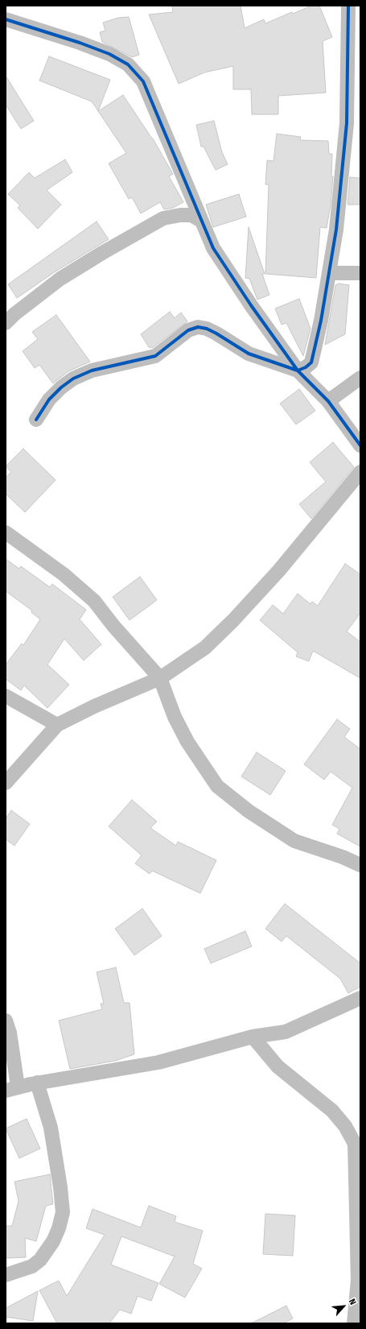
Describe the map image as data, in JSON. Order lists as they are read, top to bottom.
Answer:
{
  "north": "top right"
}
